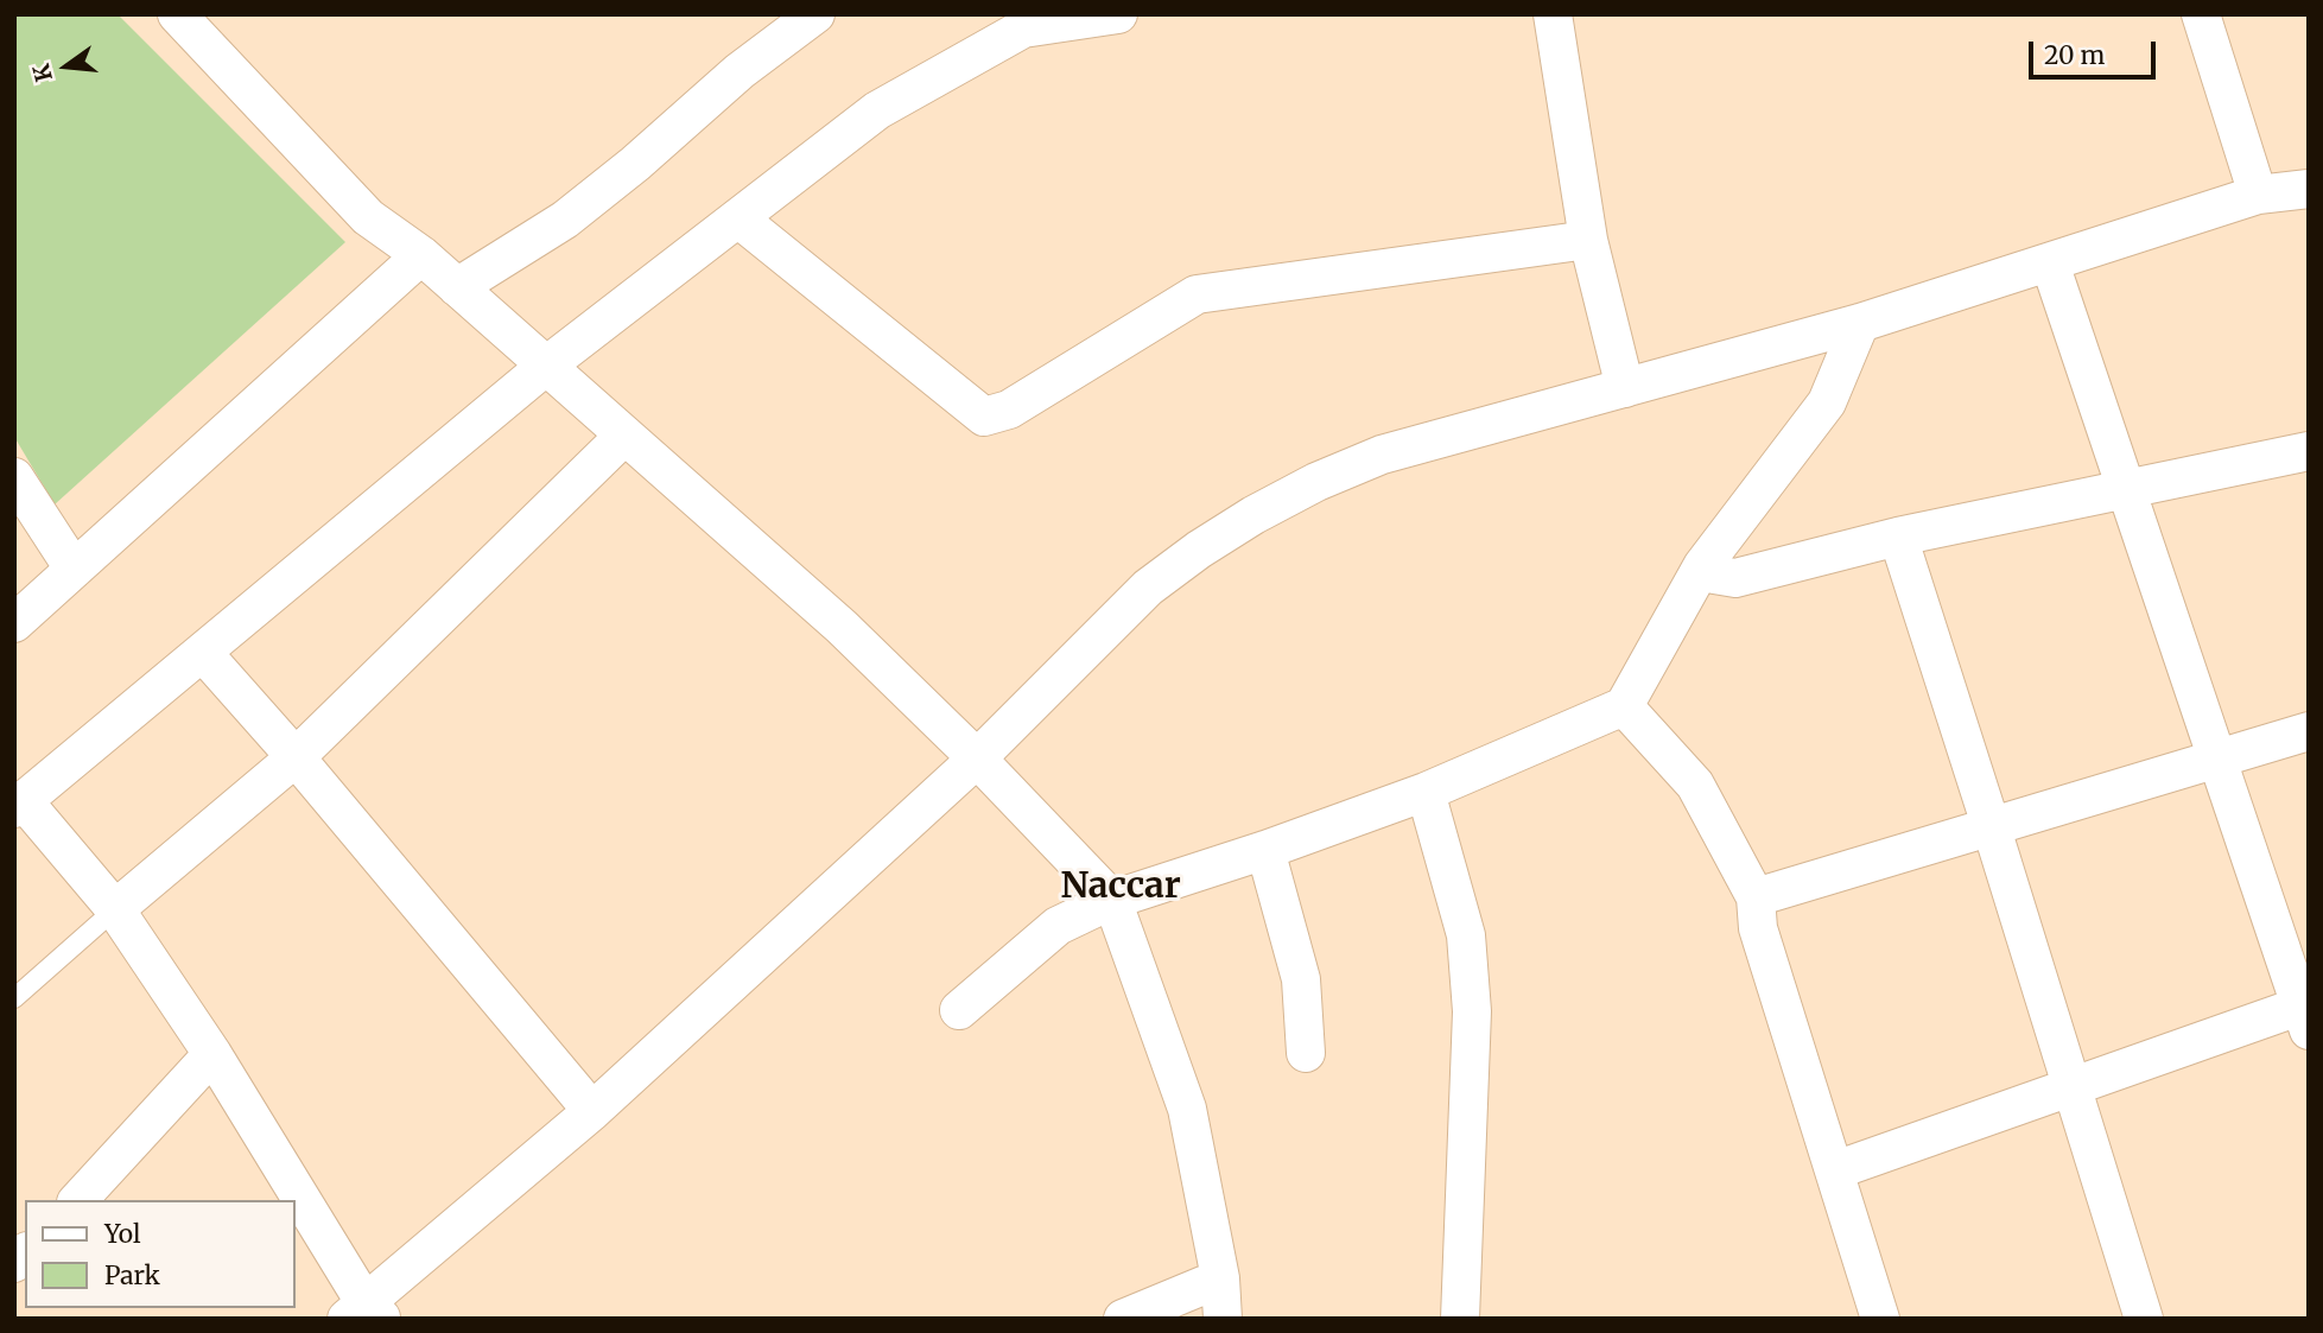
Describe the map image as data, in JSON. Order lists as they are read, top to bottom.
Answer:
{
  "districts": ["Naccar"],
  "legend": ["Yol", "Park"],
  "scale_bar": "20 m",
  "north": "left"
}
